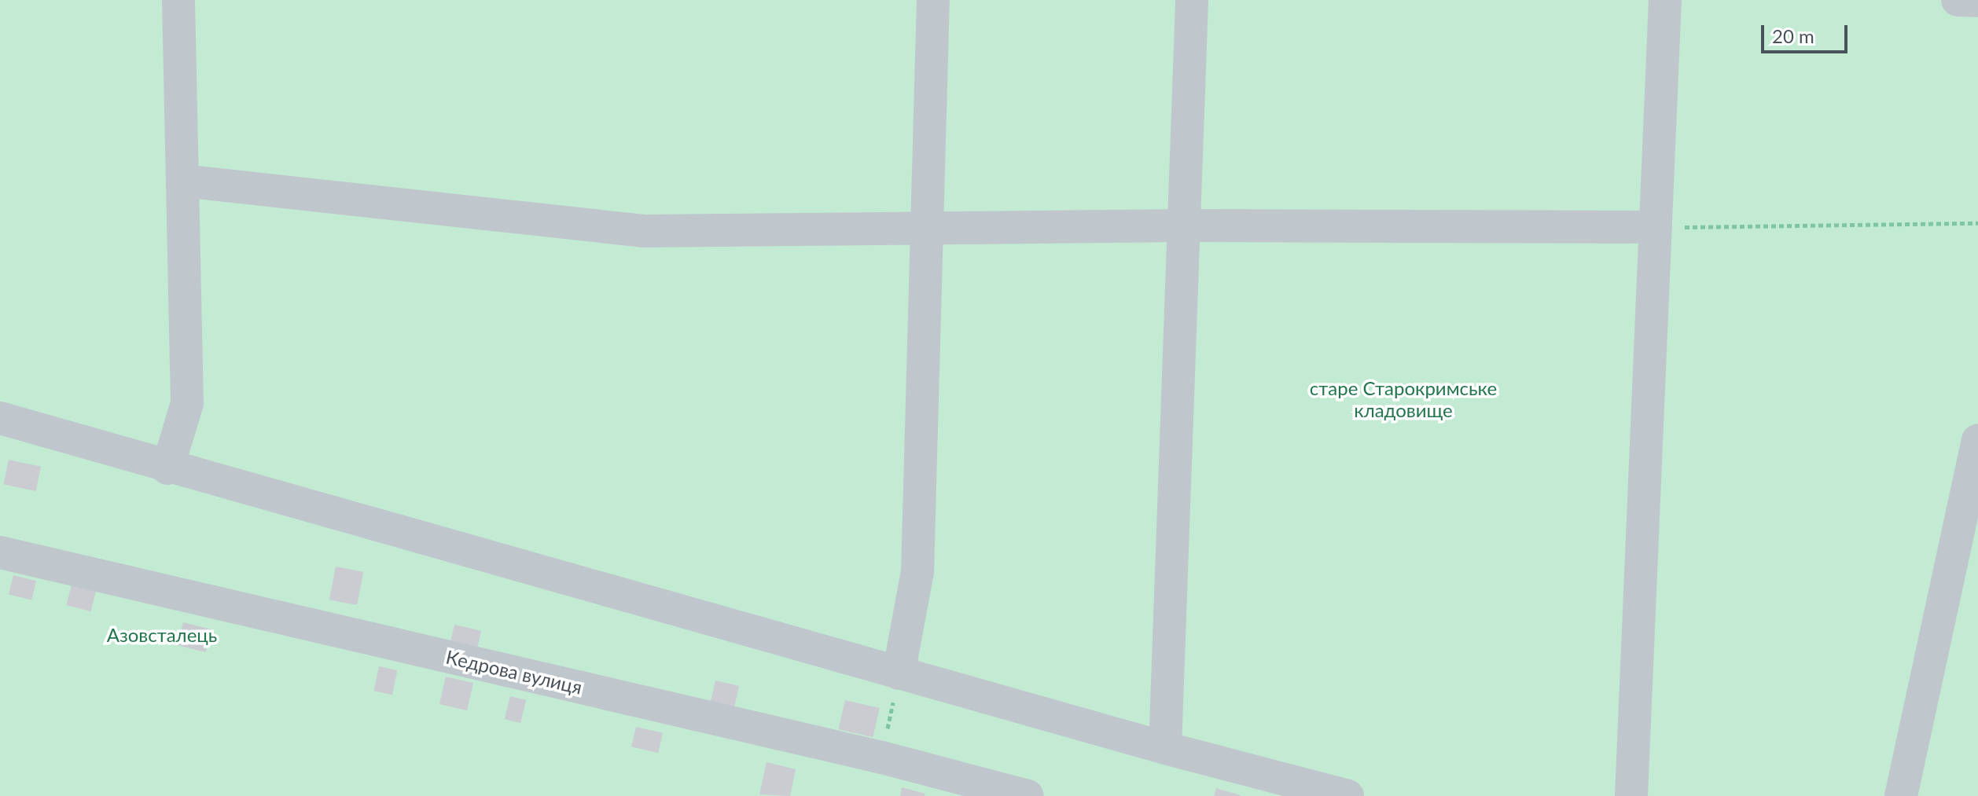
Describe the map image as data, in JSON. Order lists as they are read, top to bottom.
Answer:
{
  "streets": {
    "street": ["Кедрова вулиця"]
  },
  "parks": ["старе Старокримське кладовище", "Азовсталець"],
  "scale_bar": "20 m"
}
